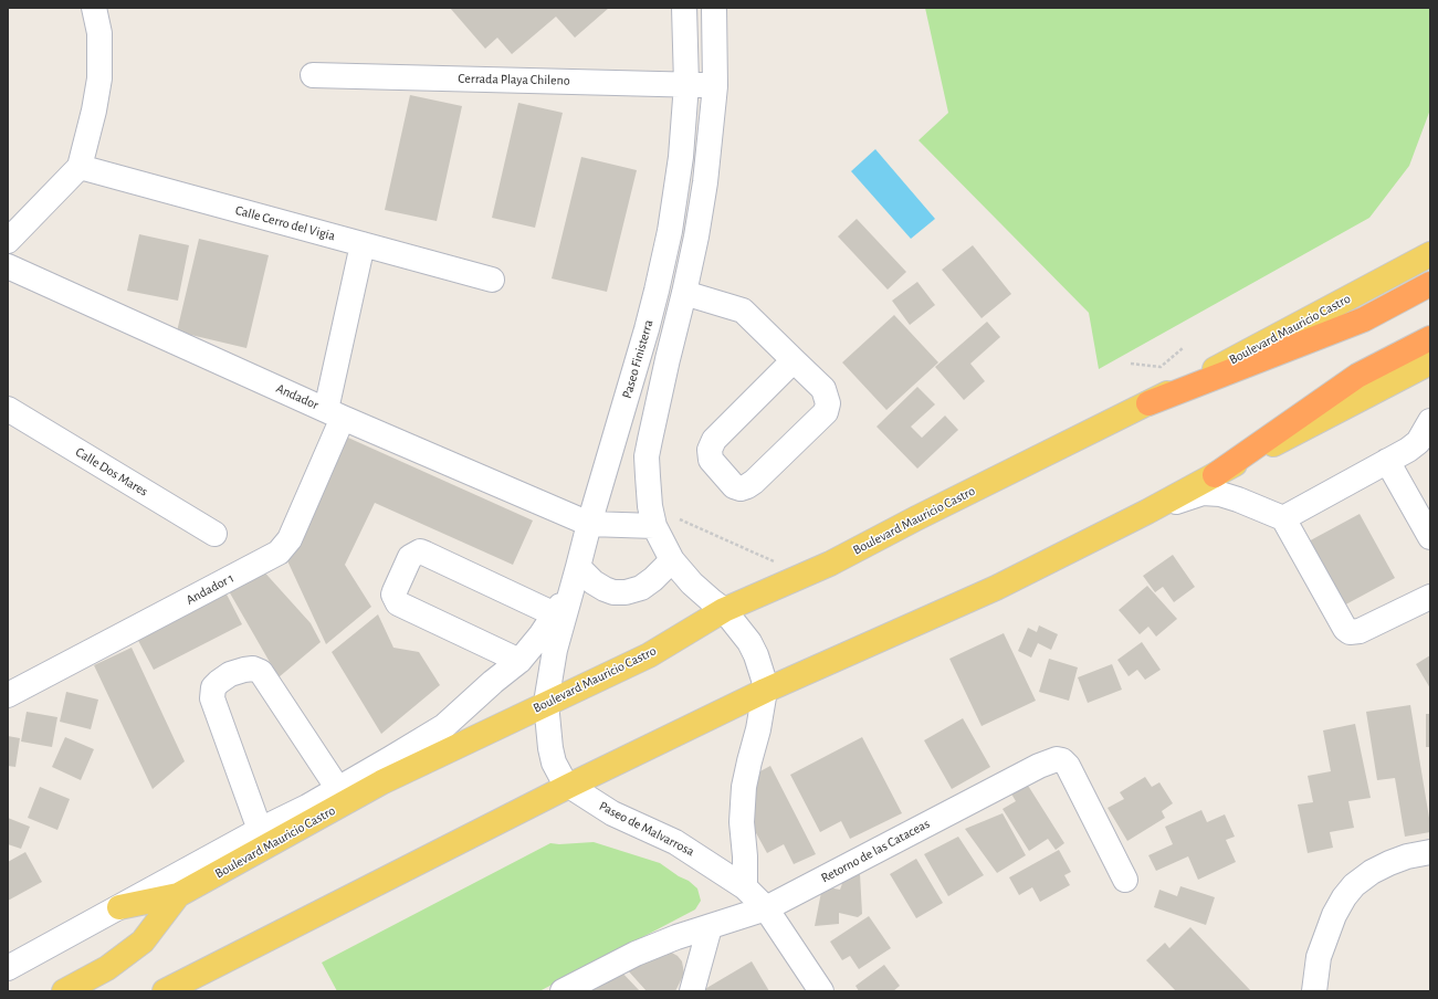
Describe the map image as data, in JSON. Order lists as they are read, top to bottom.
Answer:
{
  "streets": {
    "highway": ["Boulevard Mauricio Castro"],
    "street": [
      "Cerrada Playa Chileno",
      "Calle Cerro del Vigia",
      "Paseo Finisterra",
      "Andador",
      "Calle Dos Mares",
      "Andador 1",
      "Paseo de Malvarrosa",
      "Retorno de las Cataceas"
    ]
  },
  "crossings": [
    ["Cerrada Playa Chileno", "Paseo Finisterra"],
    ["Calle Cerro del Vigia", "Andador 1"],
    ["Boulevard Mauricio Castro", "Paseo Finisterra"],
    ["Paseo Finisterra", "Andador"],
    ["Paseo Finisterra", "Paseo de Malvarrosa"],
    ["Andador", "Andador 1"],
    ["Paseo de Malvarrosa", "Retorno de las Cataceas"]
  ]
}
